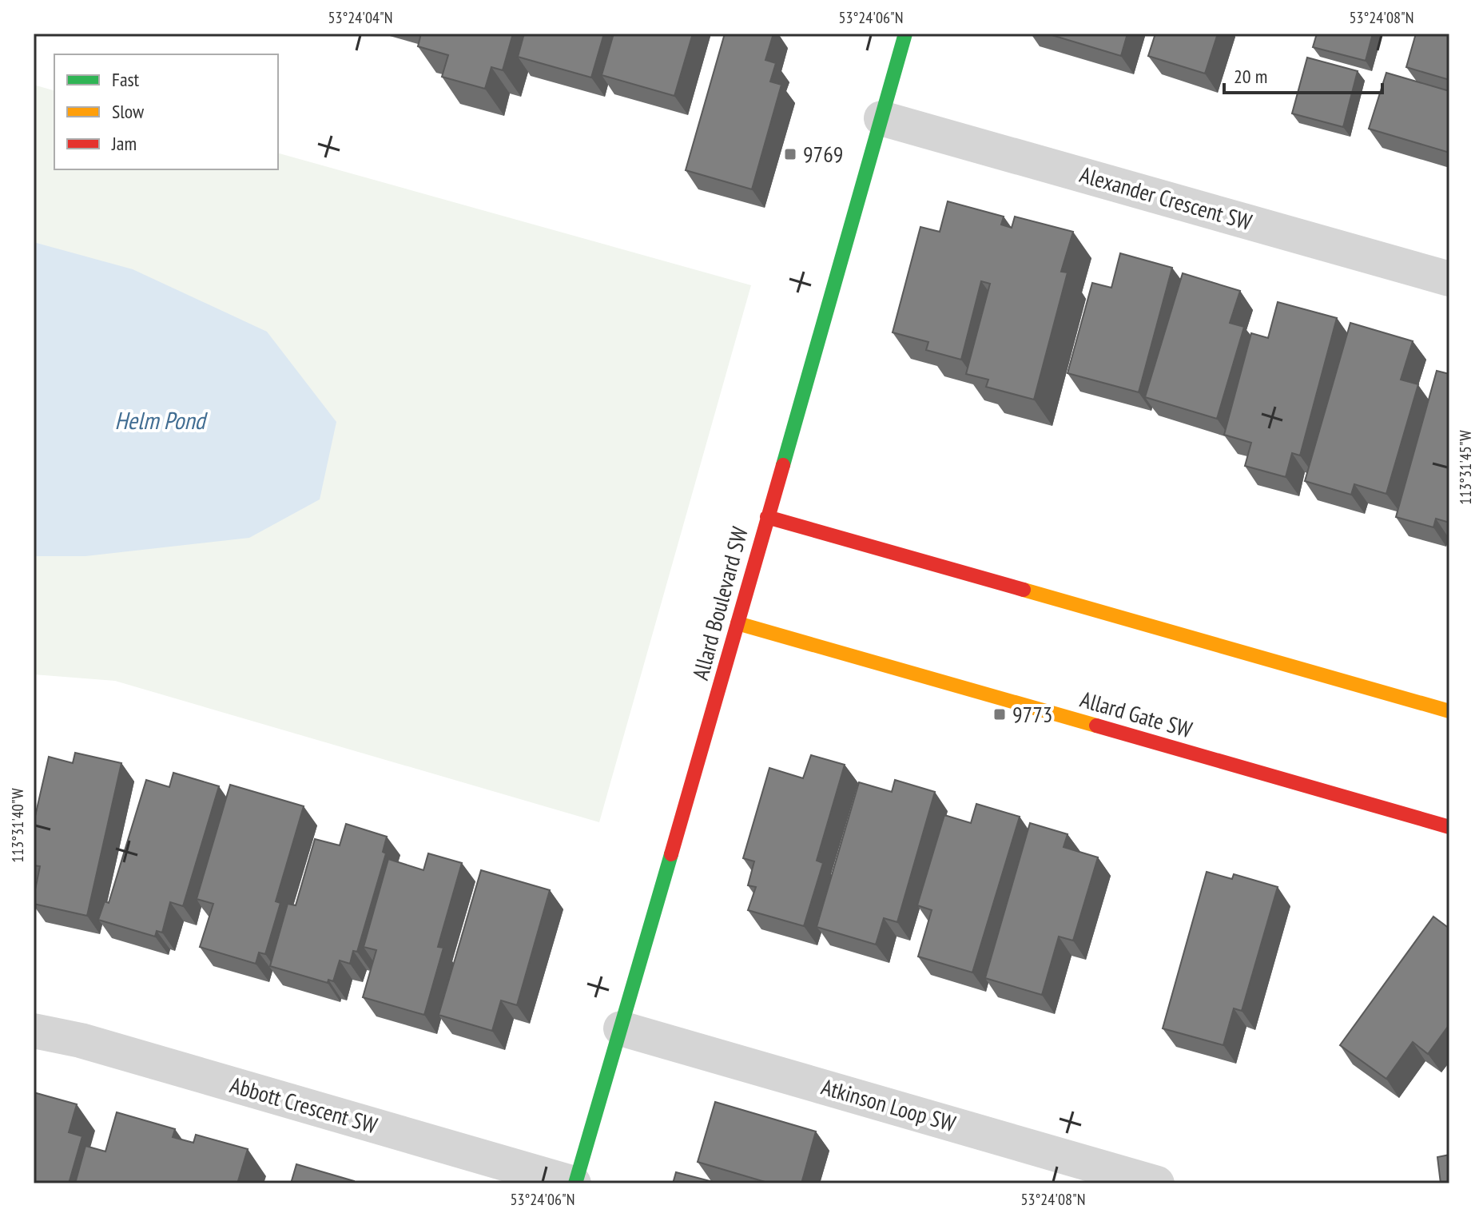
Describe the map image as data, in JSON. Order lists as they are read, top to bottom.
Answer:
{
  "streets": {
    "street": [
      "Alexander Crescent SW",
      "Allard Boulevard SW",
      "Allard Gate SW",
      "Abbott Crescent SW",
      "Atkinson Loop SW"
    ]
  },
  "crossings": [
    ["Alexander Crescent SW", "Allard Boulevard SW"],
    ["Allard Boulevard SW", "Allard Gate SW"],
    ["Allard Boulevard SW", "Abbott Crescent SW"],
    ["Allard Boulevard SW", "Atkinson Loop SW"]
  ],
  "water": ["Helm Pond"],
  "places": {
    "transit": ["9769", "9773"]
  },
  "legend": ["Fast", "Slow", "Jam"],
  "scale_bar": "20 m",
  "coordinates": [
    "53°24'04\"N",
    "53°24'06\"N",
    "53°24'08\"N",
    "113°31'45\"W",
    "113°31'40\"W"
  ]
}
